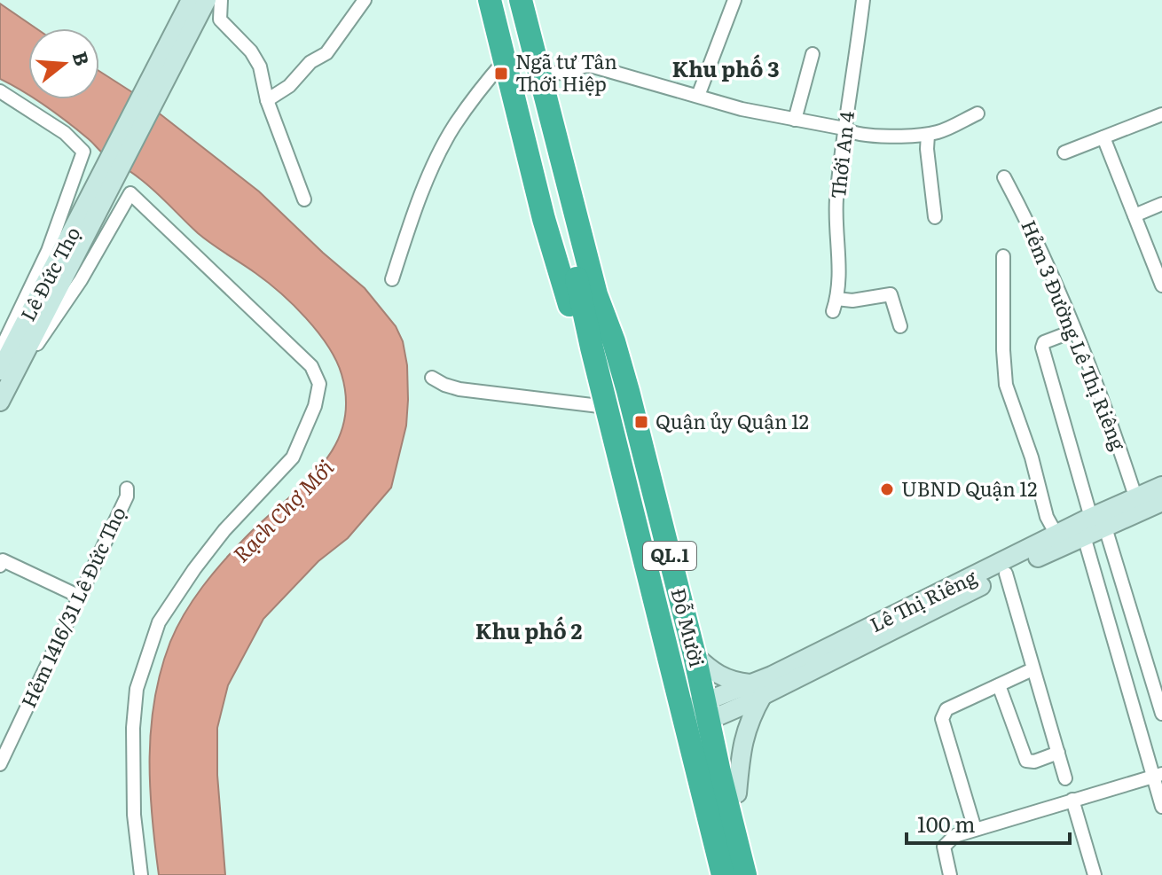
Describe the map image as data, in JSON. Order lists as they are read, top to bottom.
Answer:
{
  "streets": {
    "highway": ["QL.1", "Đỗ Mười"],
    "street": [
      "Thới An 4",
      "Lê Đức Thọ",
      "Hẻm 3 Đường Lê Thị Riêng",
      "Lê Thị Riêng",
      "Hẻm 1416/31 Lê Đức Thọ"
    ]
  },
  "crossings": [
    ["Hẻm 3 Đường Lê Thị Riêng", "Lê Thị Riêng"],
    ["QL.1", "Đỗ Mười"],
    ["Lê Thị Riêng", "Đỗ Mười"]
  ],
  "districts": ["Khu phố 3", "Khu phố 2"],
  "water": ["Rạch Chợ Mới"],
  "places": {
    "transit": ["Ngã tư Tân Thới Hiệp", "Quận ủy Quận 12"],
    "other": ["UBND Quận 12"]
  },
  "scale_bar": "100 m",
  "north": "right"
}
